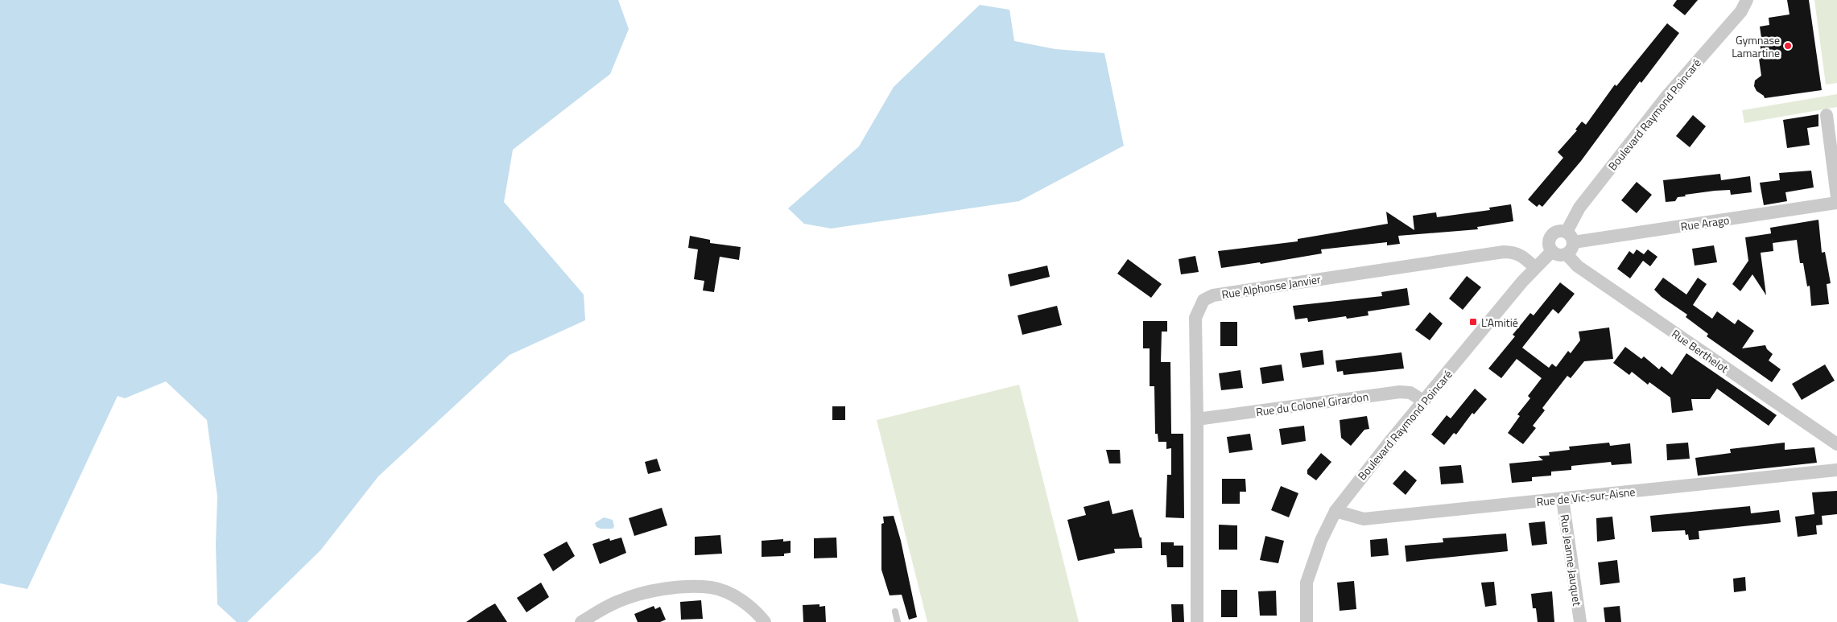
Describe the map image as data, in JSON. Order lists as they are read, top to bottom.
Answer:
{
  "streets": {
    "street": [
      "Boulevard Raymond Poincaré",
      "Rue Arago",
      "Rue Alphonse Janvier",
      "Rue Berthelot",
      "Rue du Colonel Girardon",
      "Rue de Vic-sur-Aisne",
      "Rue Jeanne Jauquet"
    ]
  },
  "crossings": [
    ["Boulevard Raymond Poincaré", "Rue Arago"],
    ["Boulevard Raymond Poincaré", "Rue Alphonse Janvier"],
    ["Boulevard Raymond Poincaré", "Rue Berthelot"],
    ["Boulevard Raymond Poincaré", "Rue du Colonel Girardon"],
    ["Boulevard Raymond Poincaré", "Rue de Vic-sur-Aisne"],
    ["Rue Arago", "Rue Berthelot"],
    ["Rue Alphonse Janvier", "Rue du Colonel Girardon"],
    ["Rue de Vic-sur-Aisne", "Rue Jeanne Jauquet"]
  ],
  "places": {
    "other": ["Gymnase Lamartine"],
    "transit": ["L'Amitié"]
  }
}
